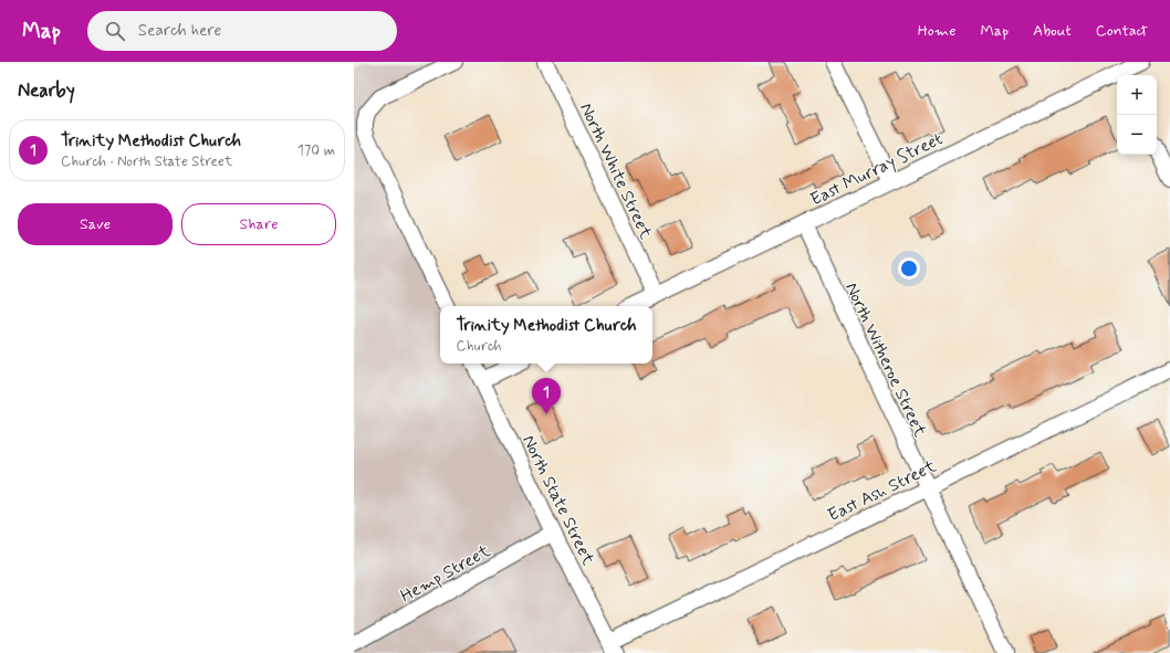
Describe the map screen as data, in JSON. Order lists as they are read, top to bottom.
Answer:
{
  "streets": {
    "street": [
      "East Murray Street",
      "North White Street",
      "North Witheroe Street",
      "East Ash Street",
      "North State Street",
      "Hemp Street"
    ]
  },
  "crossings": [
    ["East Murray Street", "North White Street"],
    ["East Murray Street", "North Witheroe Street"],
    ["North Witheroe Street", "East Ash Street"],
    ["East Ash Street", "North State Street"],
    ["North State Street", "Hemp Street"]
  ],
  "page": {
    "header": "Map",
    "search": "Search here",
    "nav": [
      "Home",
      "Map",
      "About",
      "Contact"
    ],
    "heading": "Nearby",
    "map_buttons": ["+", "−"],
    "list": [
      {
        "mark": "1",
        "name": "Trinity Methodist Church",
        "note": "Church · North State Street",
        "value": "170 m"
      }
    ],
    "buttons": ["Save", "Share"],
    "popup": ["Trinity Methodist Church", "Church"],
    "pins": "1"
  }
}
